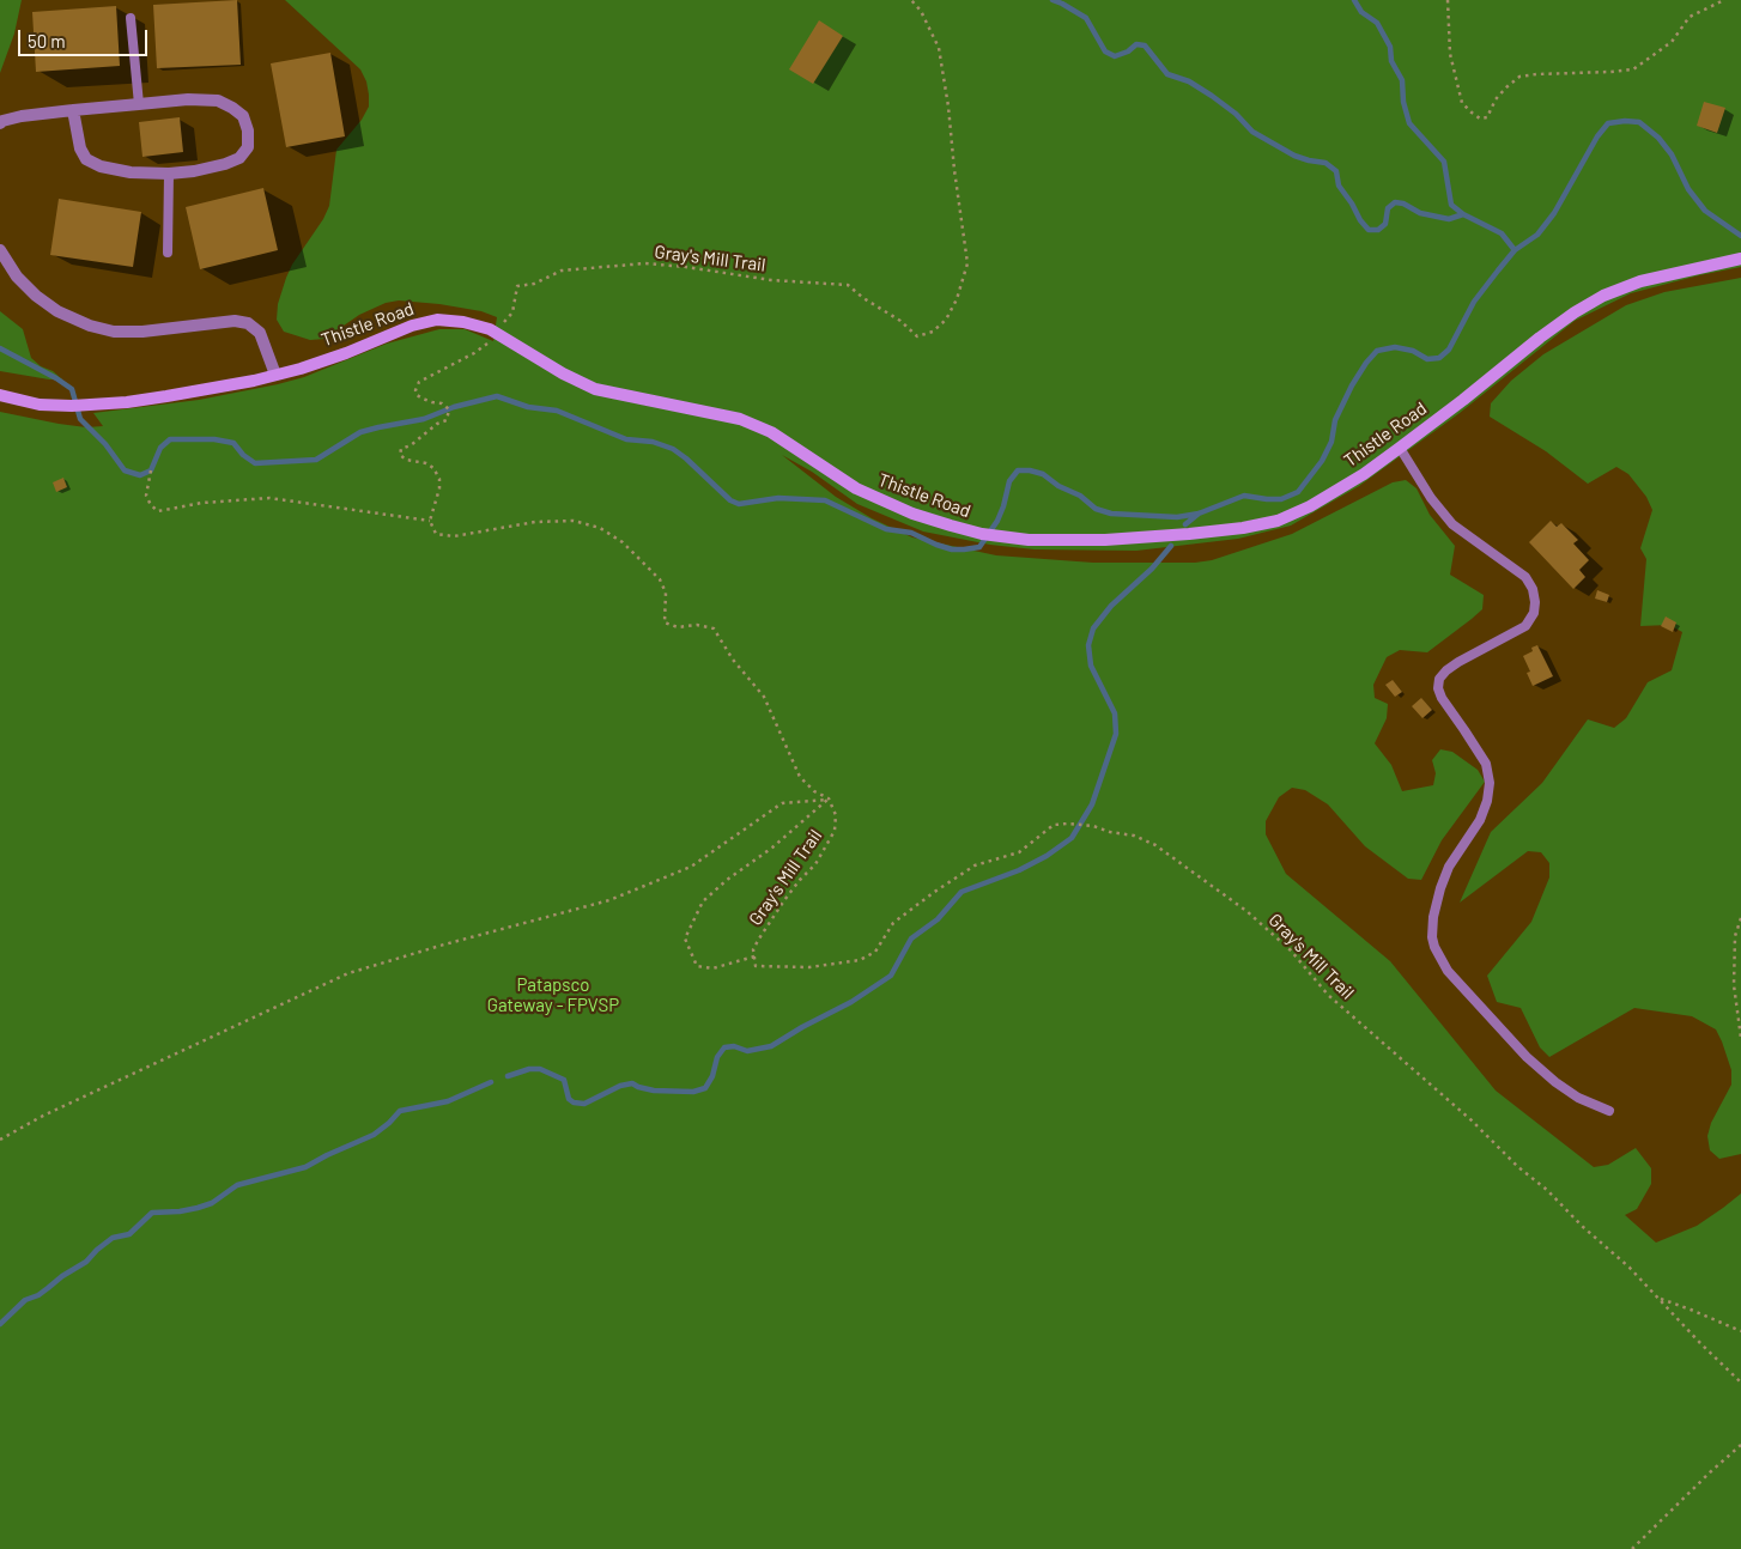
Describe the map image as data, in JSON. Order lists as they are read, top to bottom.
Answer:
{
  "streets": {
    "street": ["Thistle Road"],
    "path": ["Gray's Mill Trail"]
  },
  "crossings": [
    ["Gray's Mill Trail", "Thistle Road"]
  ],
  "parks": ["Patapsco Gateway - FPVSP"],
  "scale_bar": "50 m"
}
